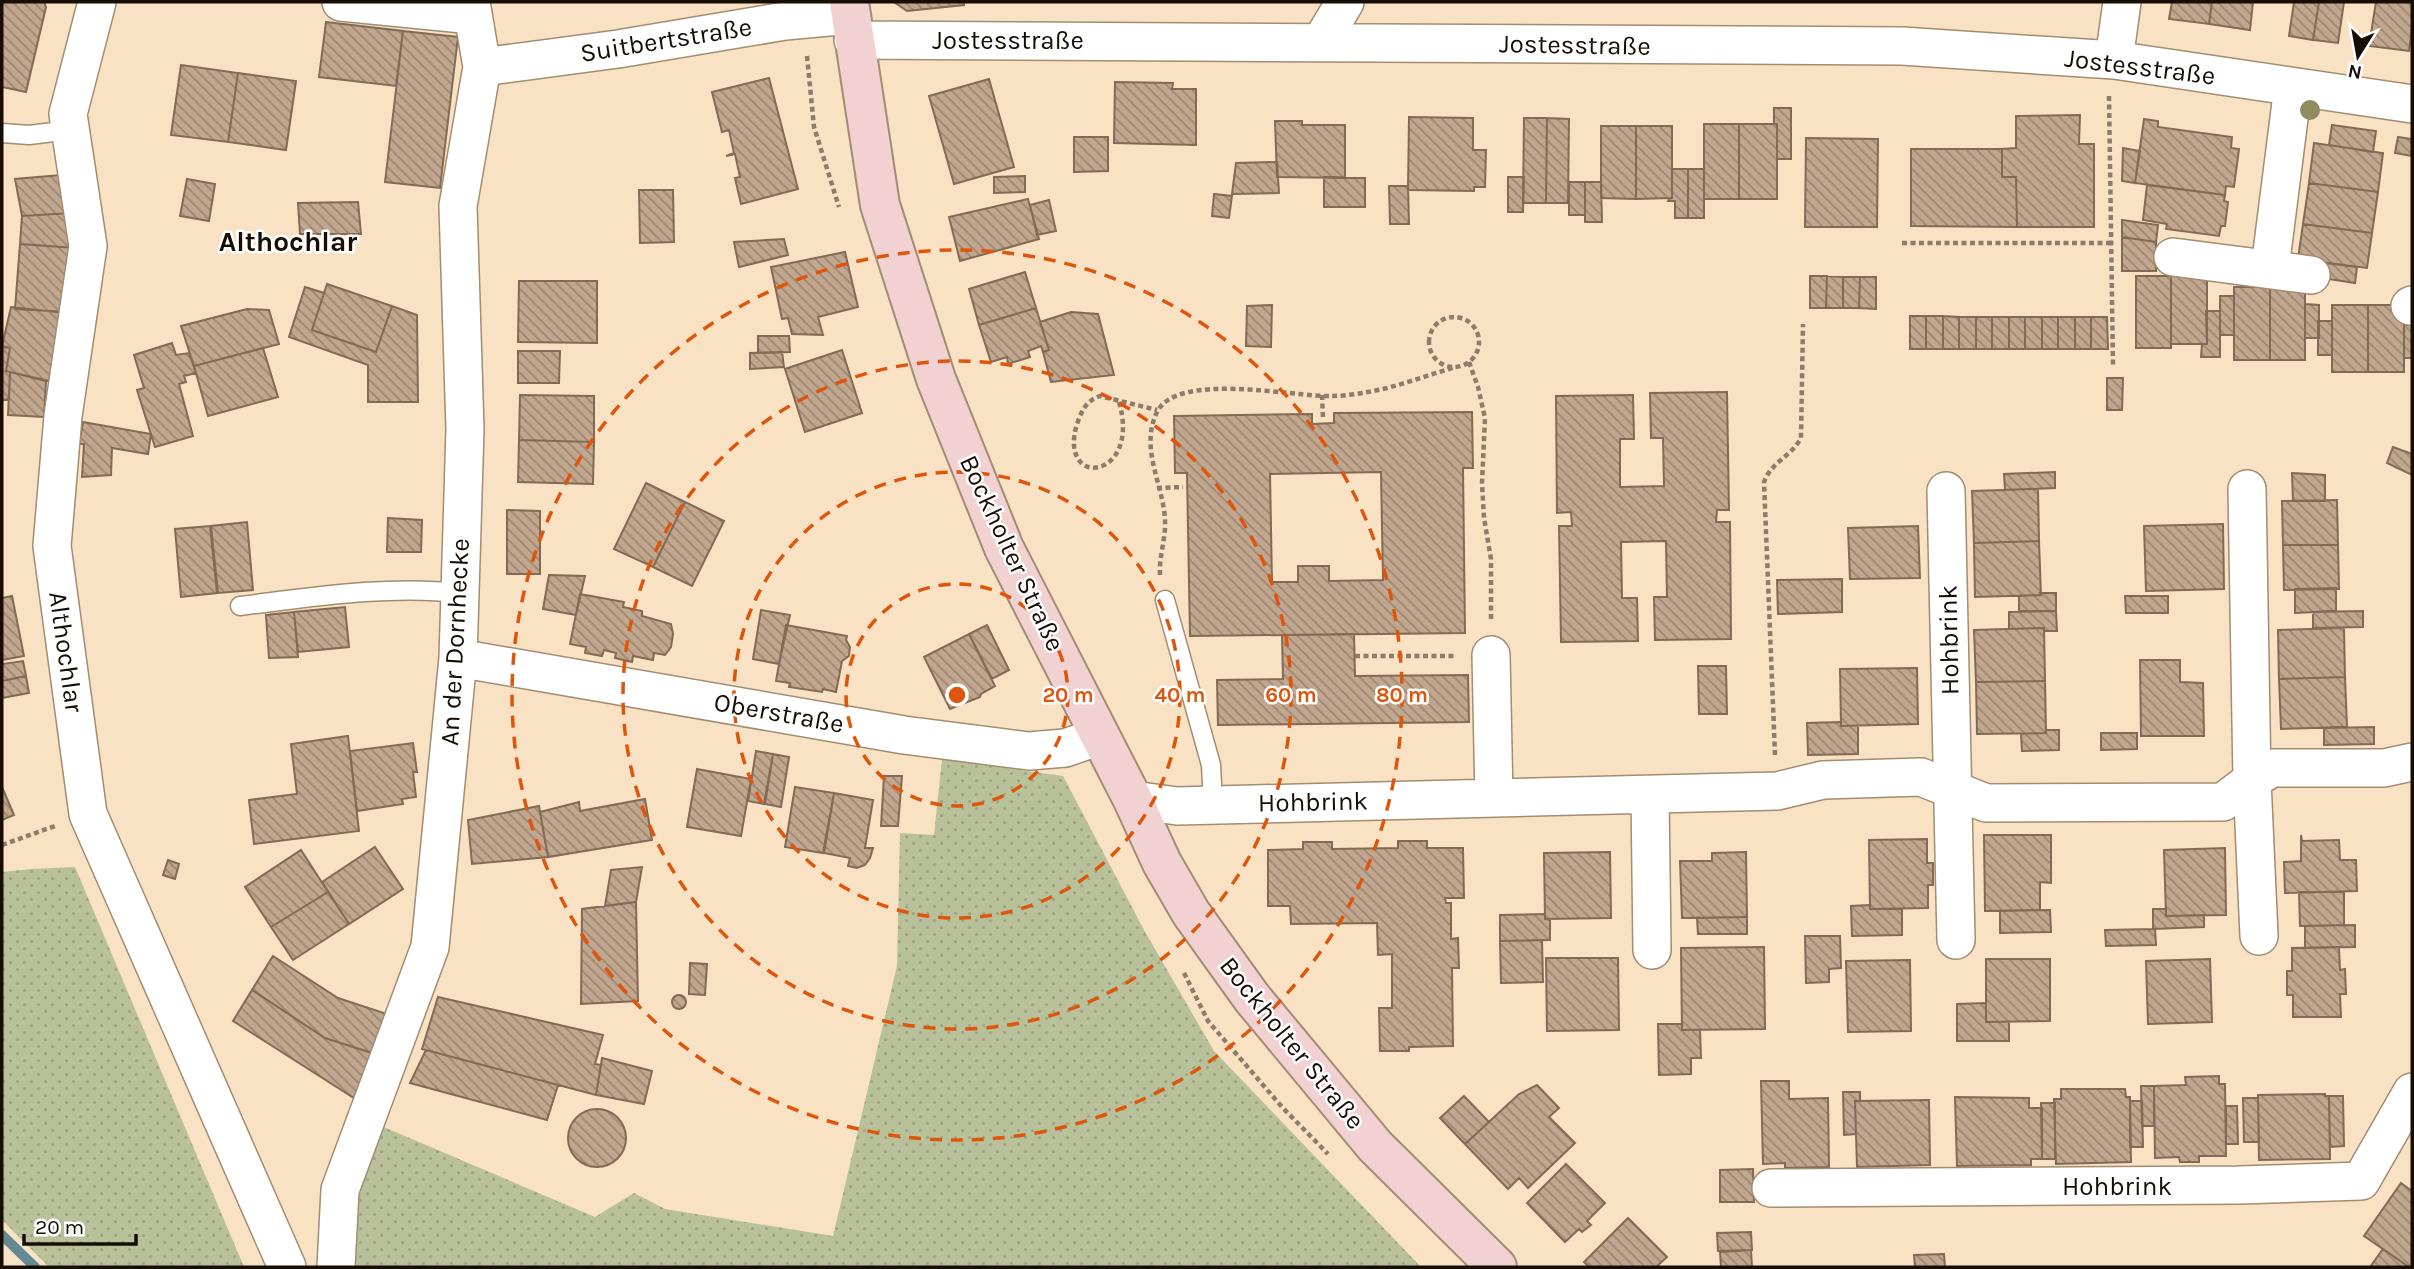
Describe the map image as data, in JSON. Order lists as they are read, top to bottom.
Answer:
{
  "streets": {
    "street": [
      "Suitbertstraße",
      "Jostesstraße",
      "Bockholter Straße",
      "Hohbrink",
      "An der Dornhecke",
      "Althochlar",
      "Oberstraße"
    ]
  },
  "crossings": [
    ["Suitbertstraße", "Jostesstraße"],
    ["Suitbertstraße", "Bockholter Straße"],
    ["Suitbertstraße", "An der Dornhecke"],
    ["Jostesstraße", "Bockholter Straße"],
    ["Bockholter Straße", "Hohbrink"],
    ["Bockholter Straße", "Oberstraße"],
    ["An der Dornhecke", "Oberstraße"]
  ],
  "districts": ["Althochlar"],
  "scale_bar": "20 m",
  "north": "bottom",
  "rings": [
    "20 m",
    "40 m",
    "60 m",
    "80 m"
  ]
}
